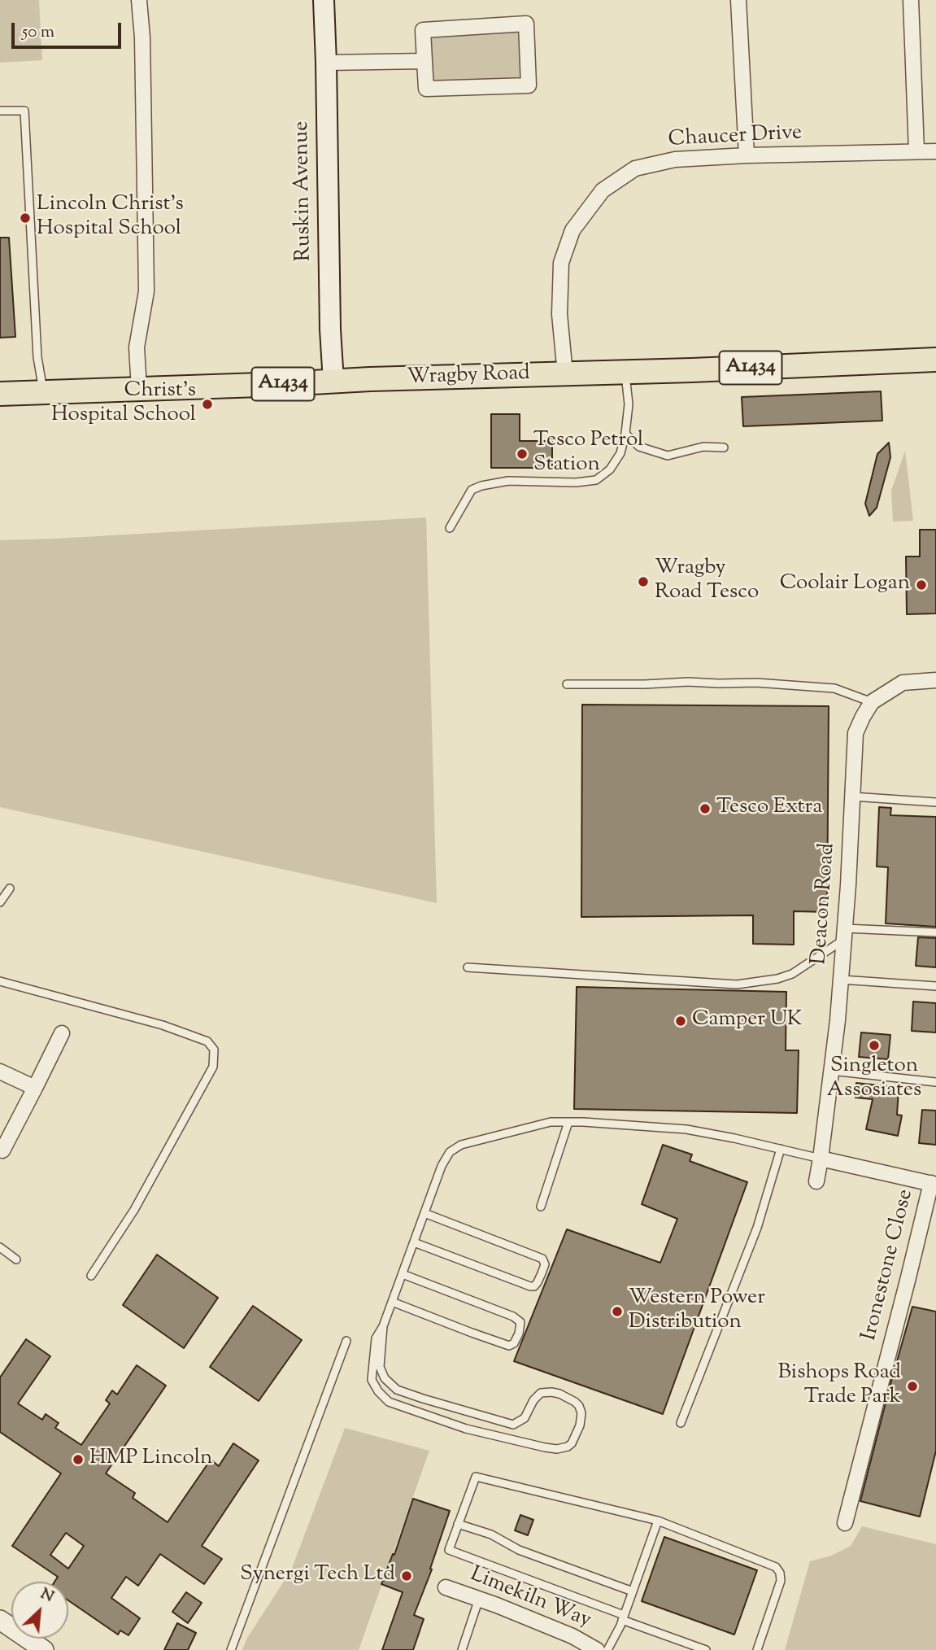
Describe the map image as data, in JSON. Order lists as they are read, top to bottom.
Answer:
{
  "streets": {
    "main road": ["Ruskin Avenue", "A1434", "Wragby Road"],
    "street": [
      "Chaucer Drive",
      "Deacon Road",
      "Ironestone Close",
      "Limekiln Way"
    ]
  },
  "crossings": [
    ["Chaucer Drive", "Wragby Road"],
    ["Ruskin Avenue", "Wragby Road"]
  ],
  "places": [
    "Lincoln Christ's Hospital School",
    "Christ's Hospital School",
    "Tesco Petrol Station",
    "Wragby Road Tesco",
    "Coolair Logan",
    "Tesco Extra",
    "Camper UK",
    "Singleton Assosiates",
    "Western Power Distribution",
    "Bishops Road Trade Park",
    "HMP Lincoln",
    "Synergi Tech Ltd"
  ],
  "scale_bar": "50 m",
  "north": "top right"
}
